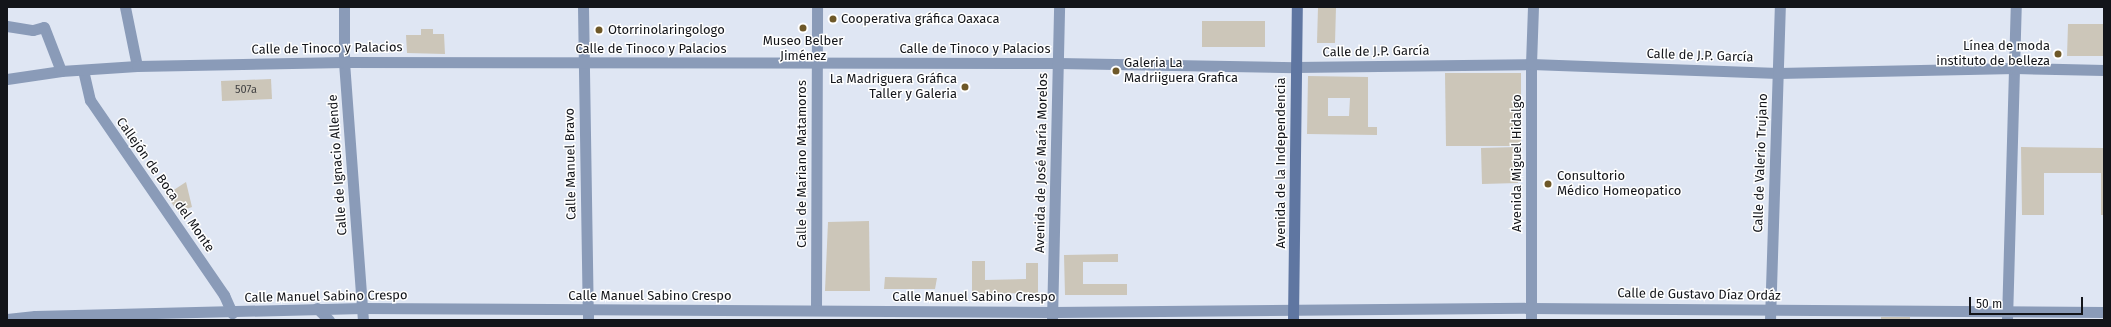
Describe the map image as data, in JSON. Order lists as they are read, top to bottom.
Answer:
{
  "streets": {
    "main road": ["Avenida de la Independencia"],
    "street": [
      "Calle de Tinoco y Palacios",
      "Calle de J.P. García",
      "Avenida de José María Morelos",
      "Avenida Miguel Hidalgo",
      "Calle de Valerio Trujano",
      "Calle Manuel Bravo",
      "Calle de Mariano Matamoros",
      "Calle de Ignacio Allende",
      "Callejón de Boca del Monte",
      "Calle de Gustavo Díaz Ordáz",
      "Calle Manuel Sabino Crespo"
    ]
  },
  "crossings": [
    ["Calle de Tinoco y Palacios", "Calle de J.P. García"],
    ["Calle de Tinoco y Palacios", "Avenida de José María Morelos"],
    ["Calle de Tinoco y Palacios", "Avenida de la Independencia"],
    ["Calle de Tinoco y Palacios", "Calle Manuel Bravo"],
    ["Calle de Tinoco y Palacios", "Calle de Mariano Matamoros"],
    ["Calle de Tinoco y Palacios", "Calle de Ignacio Allende"],
    ["Calle de Tinoco y Palacios", "Callejón de Boca del Monte"],
    ["Calle de J.P. García", "Avenida de la Independencia"],
    ["Calle de J.P. García", "Avenida Miguel Hidalgo"],
    ["Calle de J.P. García", "Calle de Valerio Trujano"],
    ["Avenida de José María Morelos", "Calle Manuel Sabino Crespo"],
    ["Avenida de la Independencia", "Calle de Gustavo Díaz Ordáz"],
    ["Avenida de la Independencia", "Calle Manuel Sabino Crespo"],
    ["Avenida Miguel Hidalgo", "Calle de Gustavo Díaz Ordáz"],
    ["Calle de Valerio Trujano", "Calle de Gustavo Díaz Ordáz"],
    ["Calle Manuel Bravo", "Calle Manuel Sabino Crespo"],
    ["Calle de Mariano Matamoros", "Calle Manuel Sabino Crespo"],
    ["Calle de Ignacio Allende", "Calle Manuel Sabino Crespo"],
    ["Callejón de Boca del Monte", "Calle Manuel Sabino Crespo"],
    ["Calle de Gustavo Díaz Ordáz", "Calle Manuel Sabino Crespo"]
  ],
  "places": [
    "Cooperativa gráfica Oaxaca",
    "Museo Belber Jiménez",
    "Otorrinolaringologo",
    "Línea de moda instituto de belleza",
    "Galeria La Madriiguera Grafica",
    "La Madriguera Gráfica Taller y Galeria",
    "Consultorio Médico Homeopatico"
  ],
  "house_numbers": ["507a"],
  "scale_bar": "50 m"
}
